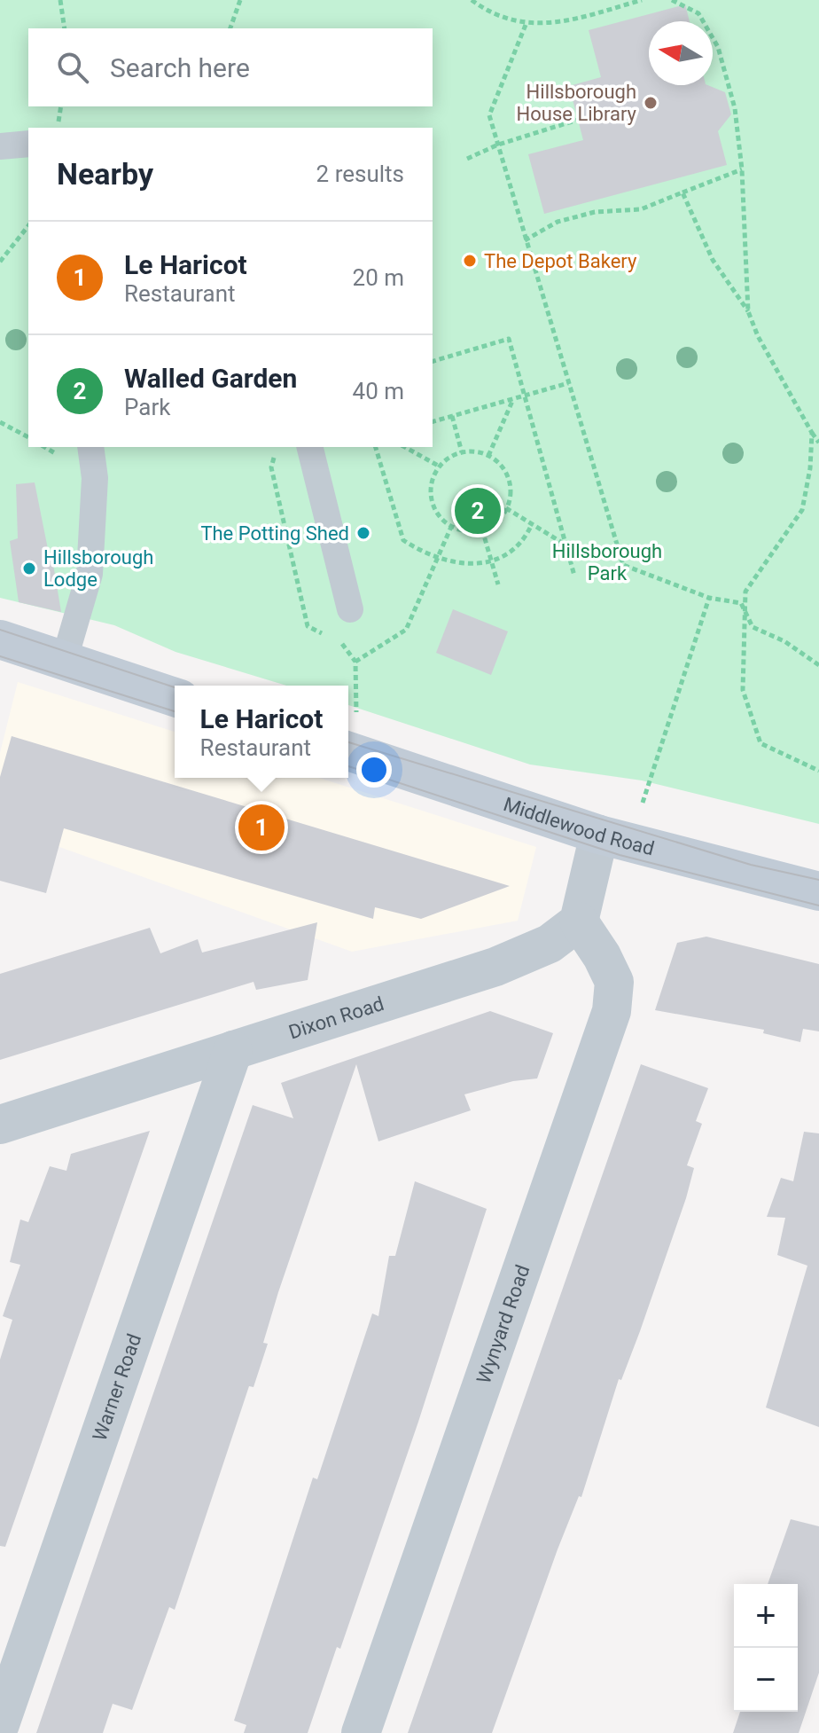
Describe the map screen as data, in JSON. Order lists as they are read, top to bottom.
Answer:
{
  "streets": {
    "street": [
      "Middlewood Road",
      "Dixon Road",
      "Wynyard Road",
      "Warner Road"
    ]
  },
  "crossings": [
    ["Dixon Road", "Wynyard Road"],
    ["Dixon Road", "Warner Road"]
  ],
  "parks": ["Hillsborough Park"],
  "places": [
    "Hillsborough House Library",
    "The Depot Bakery",
    "The Potting Shed",
    "Hillsborough Lodge"
  ],
  "north": "left",
  "page": {
    "search": "Search here",
    "heading": ["Nearby", "2 results"],
    "list": [
      {
        "mark": "1",
        "name": "Le Haricot",
        "note": "Restaurant",
        "value": "20 m"
      },
      {
        "mark": "2",
        "name": "Walled Garden",
        "note": "Park",
        "value": "40 m"
      }
    ],
    "pins": ["2", "1"],
    "popup": ["Le Haricot", "Restaurant"],
    "map_buttons": ["+", "−"]
  }
}
